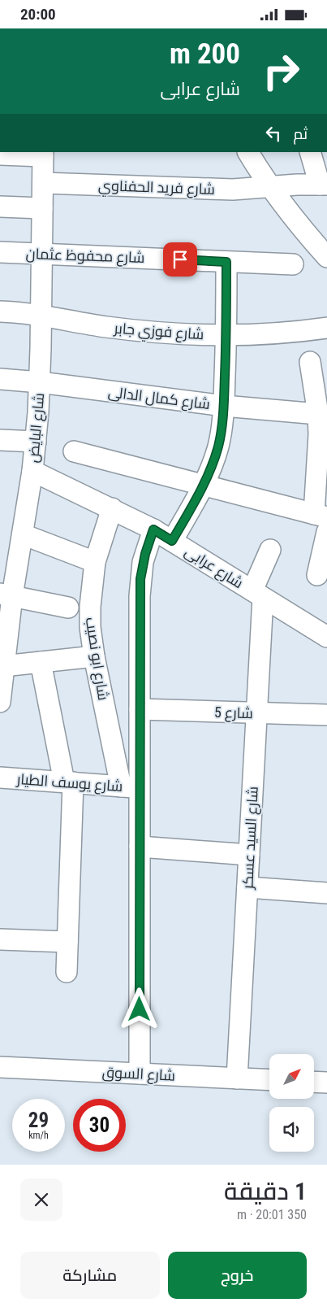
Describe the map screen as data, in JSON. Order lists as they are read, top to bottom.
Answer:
{
  "streets": {
    "street": [
      "شارع فريد الحفناوي",
      "شارع محفوظ عثمان",
      "شارع فوزي جابر",
      "شارع كمال الدالى",
      "شارع البايض",
      "شارع عرابى",
      "شارع ابو نصيب",
      "شارع 5",
      "شارع يوسف الطيار",
      "شارع السيد عسكر",
      "شارع السوق"
    ]
  },
  "crossings": [
    ["شارع فريد الحفناوي", "شارع البايض"],
    ["شارع محفوظ عثمان", "شارع البايض"],
    ["شارع فوزي جابر", "شارع البايض"],
    ["شارع كمال الدالى", "شارع البايض"],
    ["شارع البايض", "شارع عرابى"],
    ["شارع عرابى", "شارع ابو نصيب"],
    ["شارع عرابى", "شارع السيد عسكر"],
    ["شارع ابو نصيب", "شارع يوسف الطيار"],
    ["شارع 5", "شارع السيد عسكر"],
    ["شارع السيد عسكر", "شارع السوق"]
  ],
  "north": "top right",
  "page": {
    "status": "20:00",
    "turn": ["200 m", "شارع عرابى"],
    "then": "ثم",
    "speed": "29 km/h",
    "limit": "30",
    "heading": ["1 دقيقة", "350 m · 20:01"],
    "buttons": ["خروج", "مشاركة"]
  }
}
